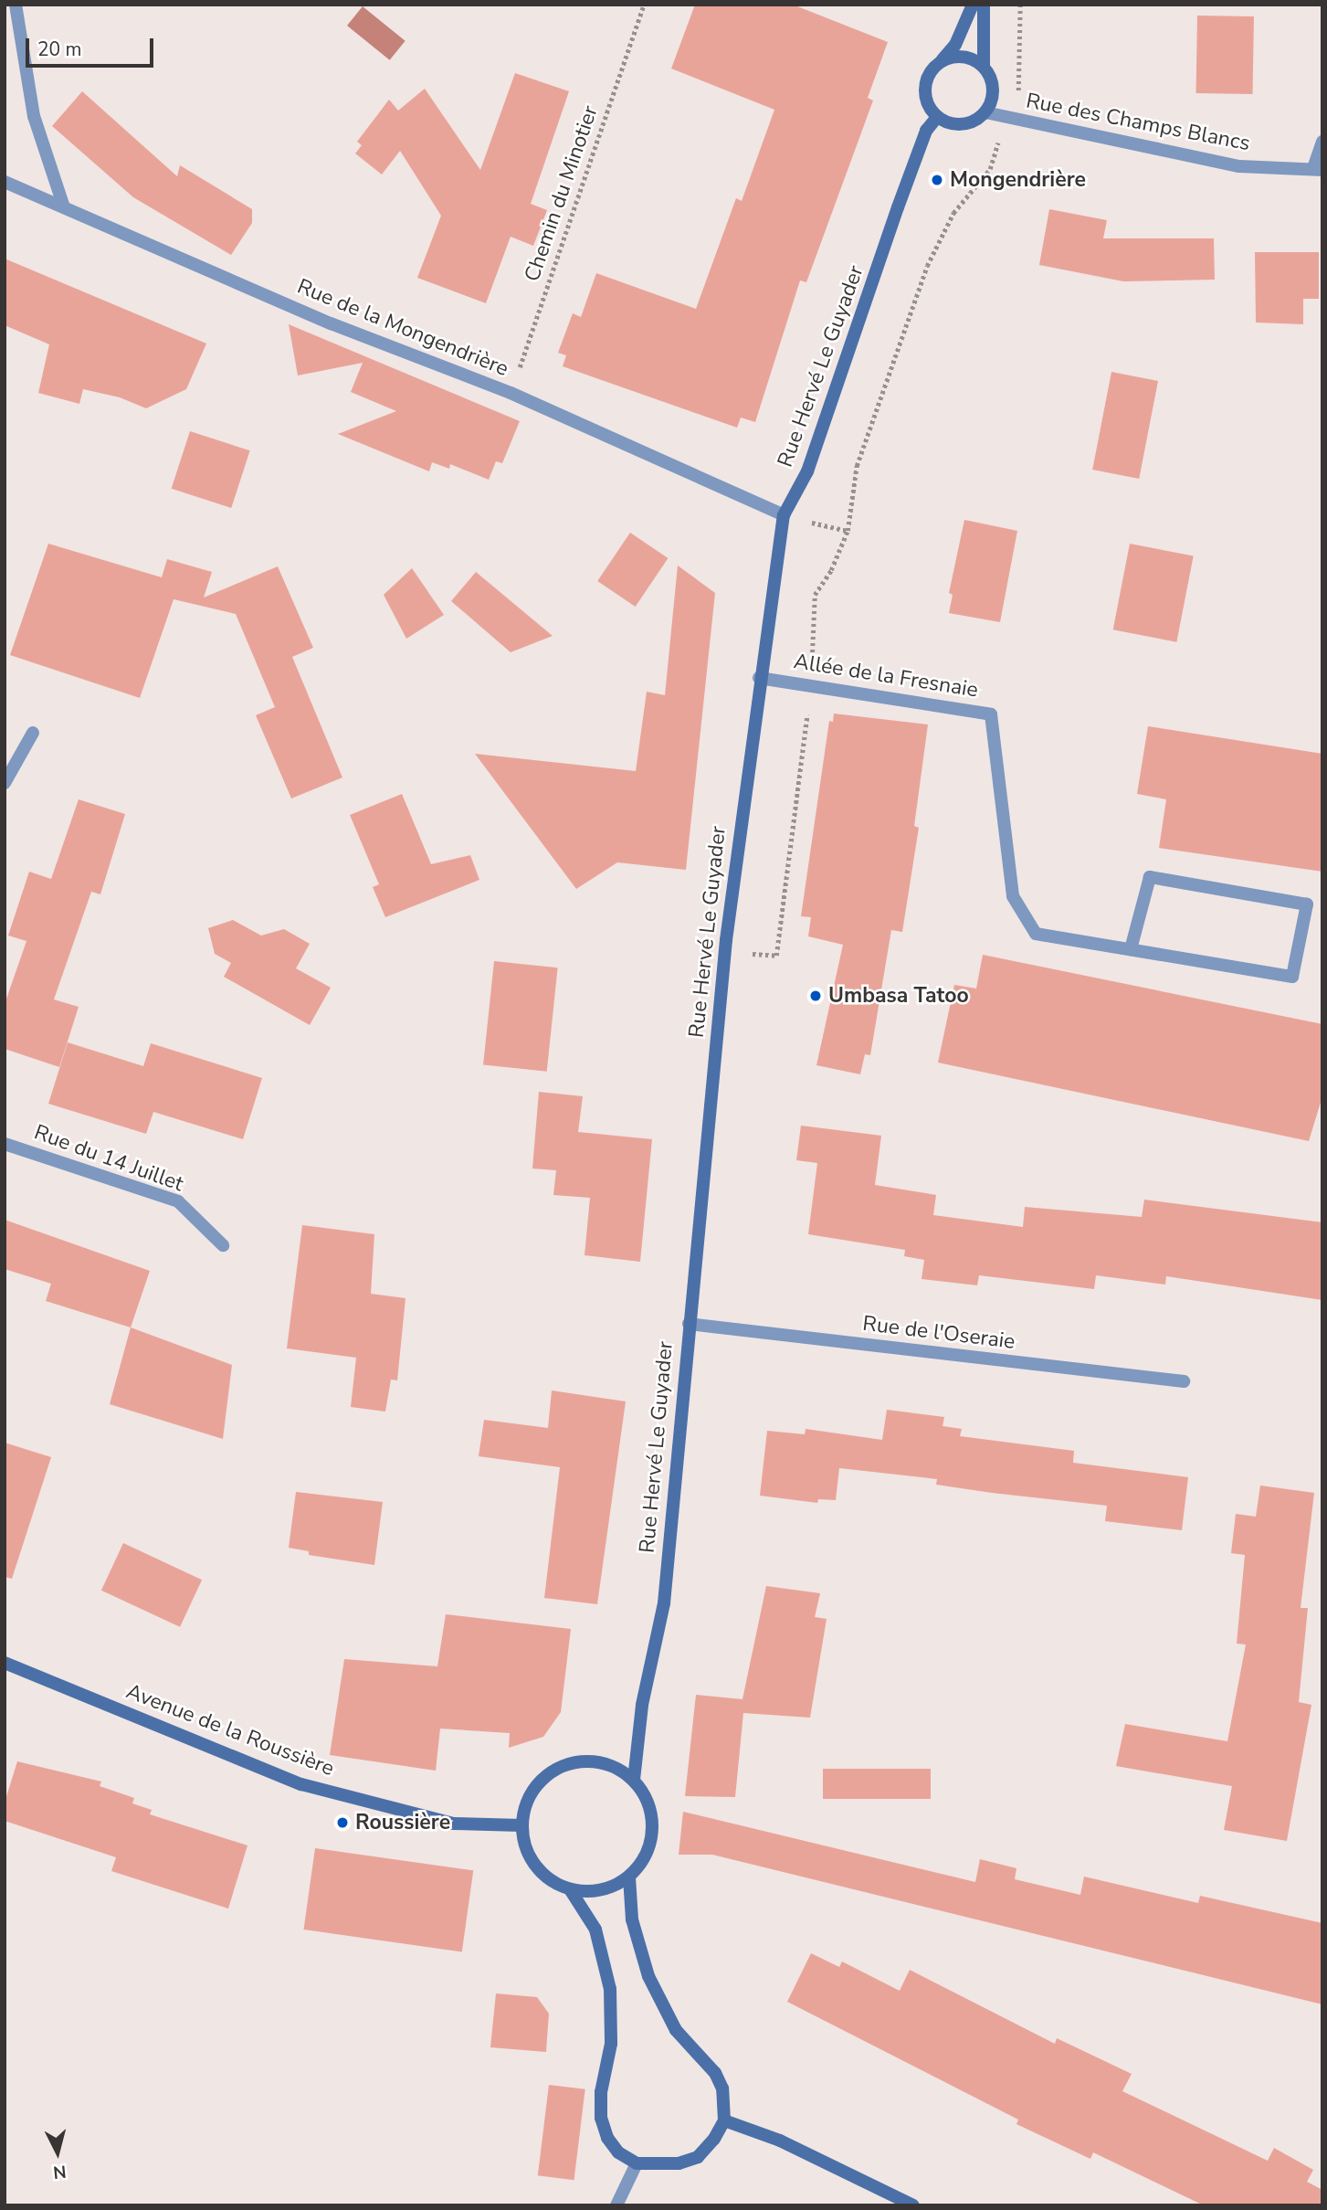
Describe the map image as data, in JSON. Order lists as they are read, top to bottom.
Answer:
{
  "streets": {
    "street": [
      "Rue des Champs Blancs",
      "Rue de la Mongendrière",
      "Rue Hervé Le Guyader",
      "Allée de la Fresnaie",
      "Rue du 14 Juillet",
      "Rue de l'Oseraie",
      "Avenue de la Roussière"
    ],
    "path": ["Chemin du Minotier"]
  },
  "crossings": [
    ["Rue des Champs Blancs", "Rue Hervé Le Guyader"],
    ["Chemin du Minotier", "Rue de la Mongendrière"],
    ["Rue de la Mongendrière", "Rue Hervé Le Guyader"],
    ["Rue Hervé Le Guyader", "Allée de la Fresnaie"],
    ["Rue Hervé Le Guyader", "Rue de l'Oseraie"],
    ["Rue Hervé Le Guyader", "Avenue de la Roussière"]
  ],
  "places": ["Mongendrière", "Umbasa Tatoo", "Roussière"],
  "scale_bar": "20 m",
  "north": "bottom"
}
